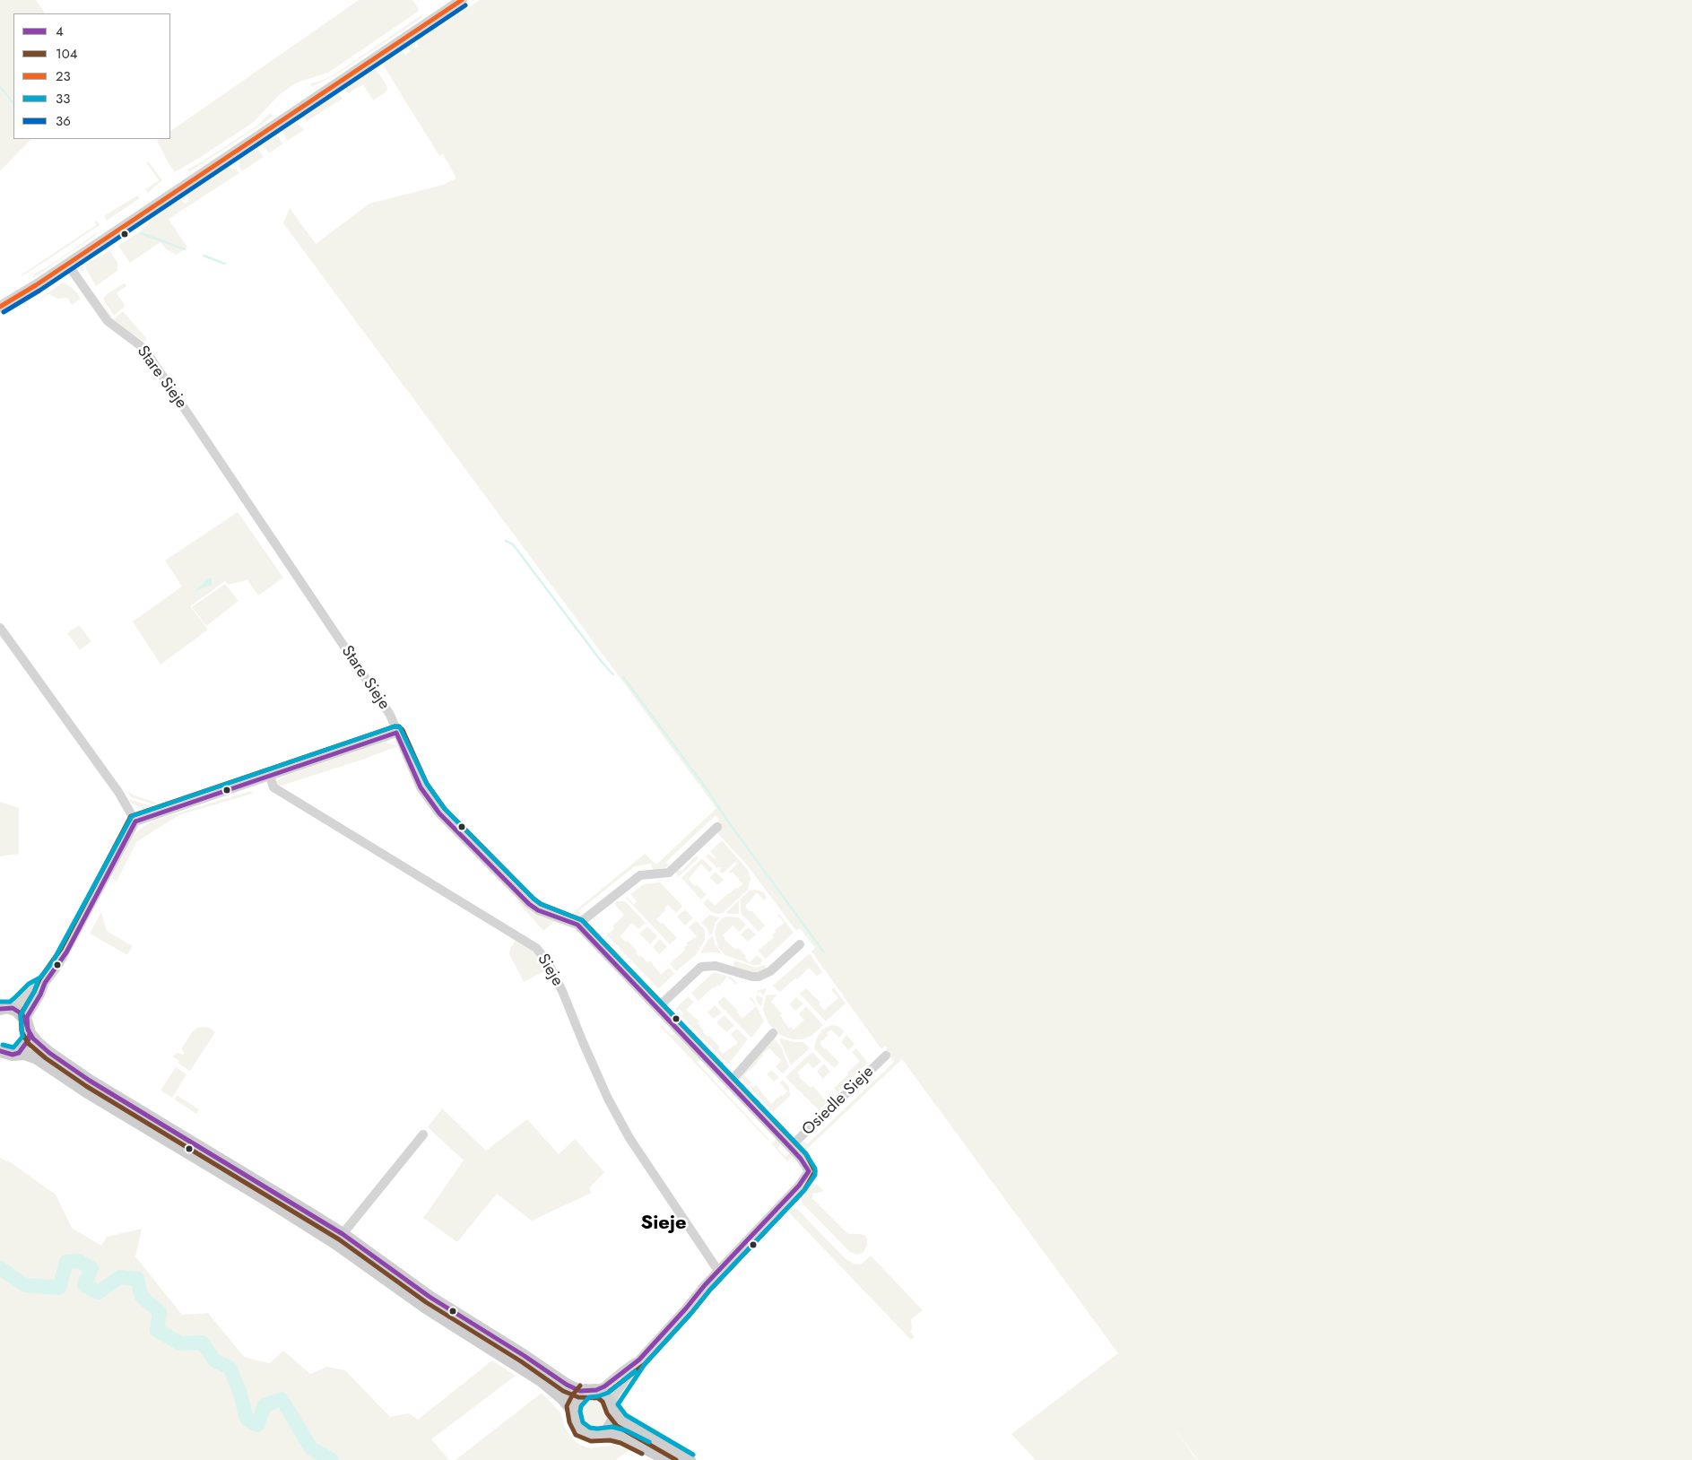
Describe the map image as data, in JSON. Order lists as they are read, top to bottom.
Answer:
{
  "streets": {
    "street": ["Stare Sieje", "Sieje", "Osiedle Sieje"]
  },
  "crossings": [
    ["Stare Sieje", "Sieje"],
    ["Stare Sieje", "Osiedle Sieje"]
  ],
  "districts": ["Sieje"],
  "lines": [
    "transit line 23",
    "transit line 36",
    "transit line 104",
    "transit line 33",
    "transit line 4"
  ],
  "legend": [
    "4",
    "104",
    "23",
    "33",
    "36"
  ]
}
